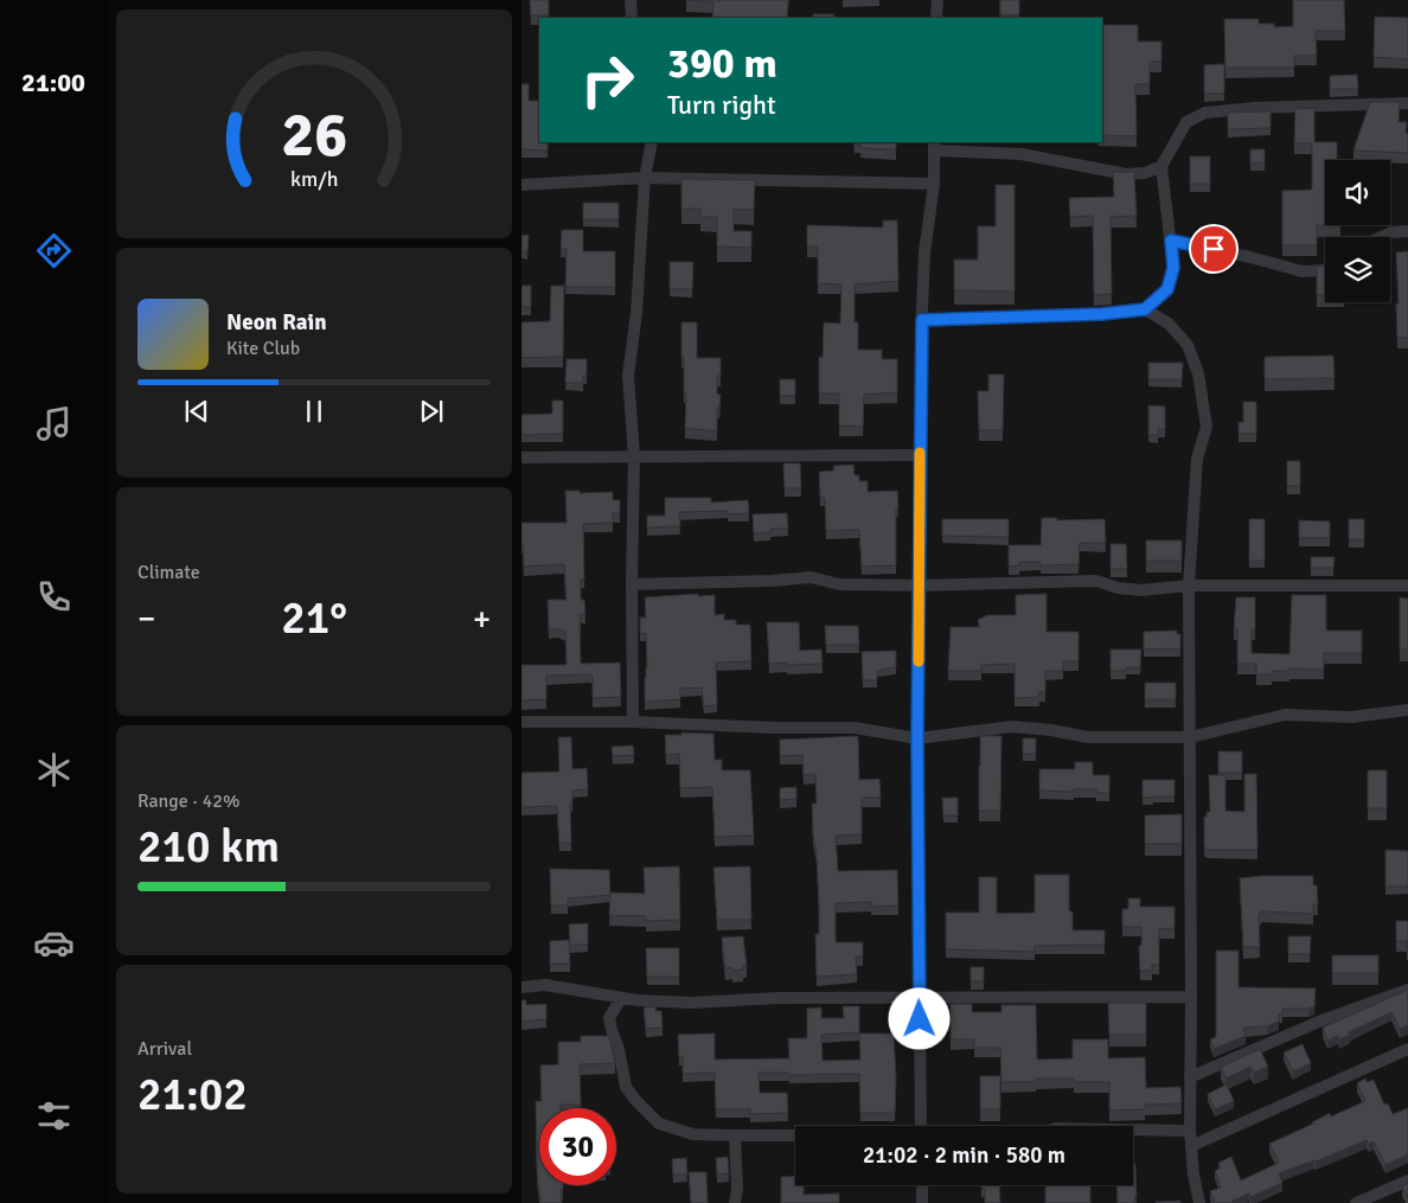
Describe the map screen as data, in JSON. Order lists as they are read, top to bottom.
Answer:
{
  "page": {
    "tabs": "21:00",
    "turn": ["390 m", "Turn right"],
    "song": ["Neon Rain", "Kite Club"],
    "tile": [
      "Climate",
      ["Range · 42%", "210 km"],
      ["Arrival", "21:02"]
    ],
    "heat": ["−", "21°", "+"],
    "limit": "30",
    "trip": "21:02 · 2 min · 580 m",
    "gauge": ["26", "km/h"]
  }
}
